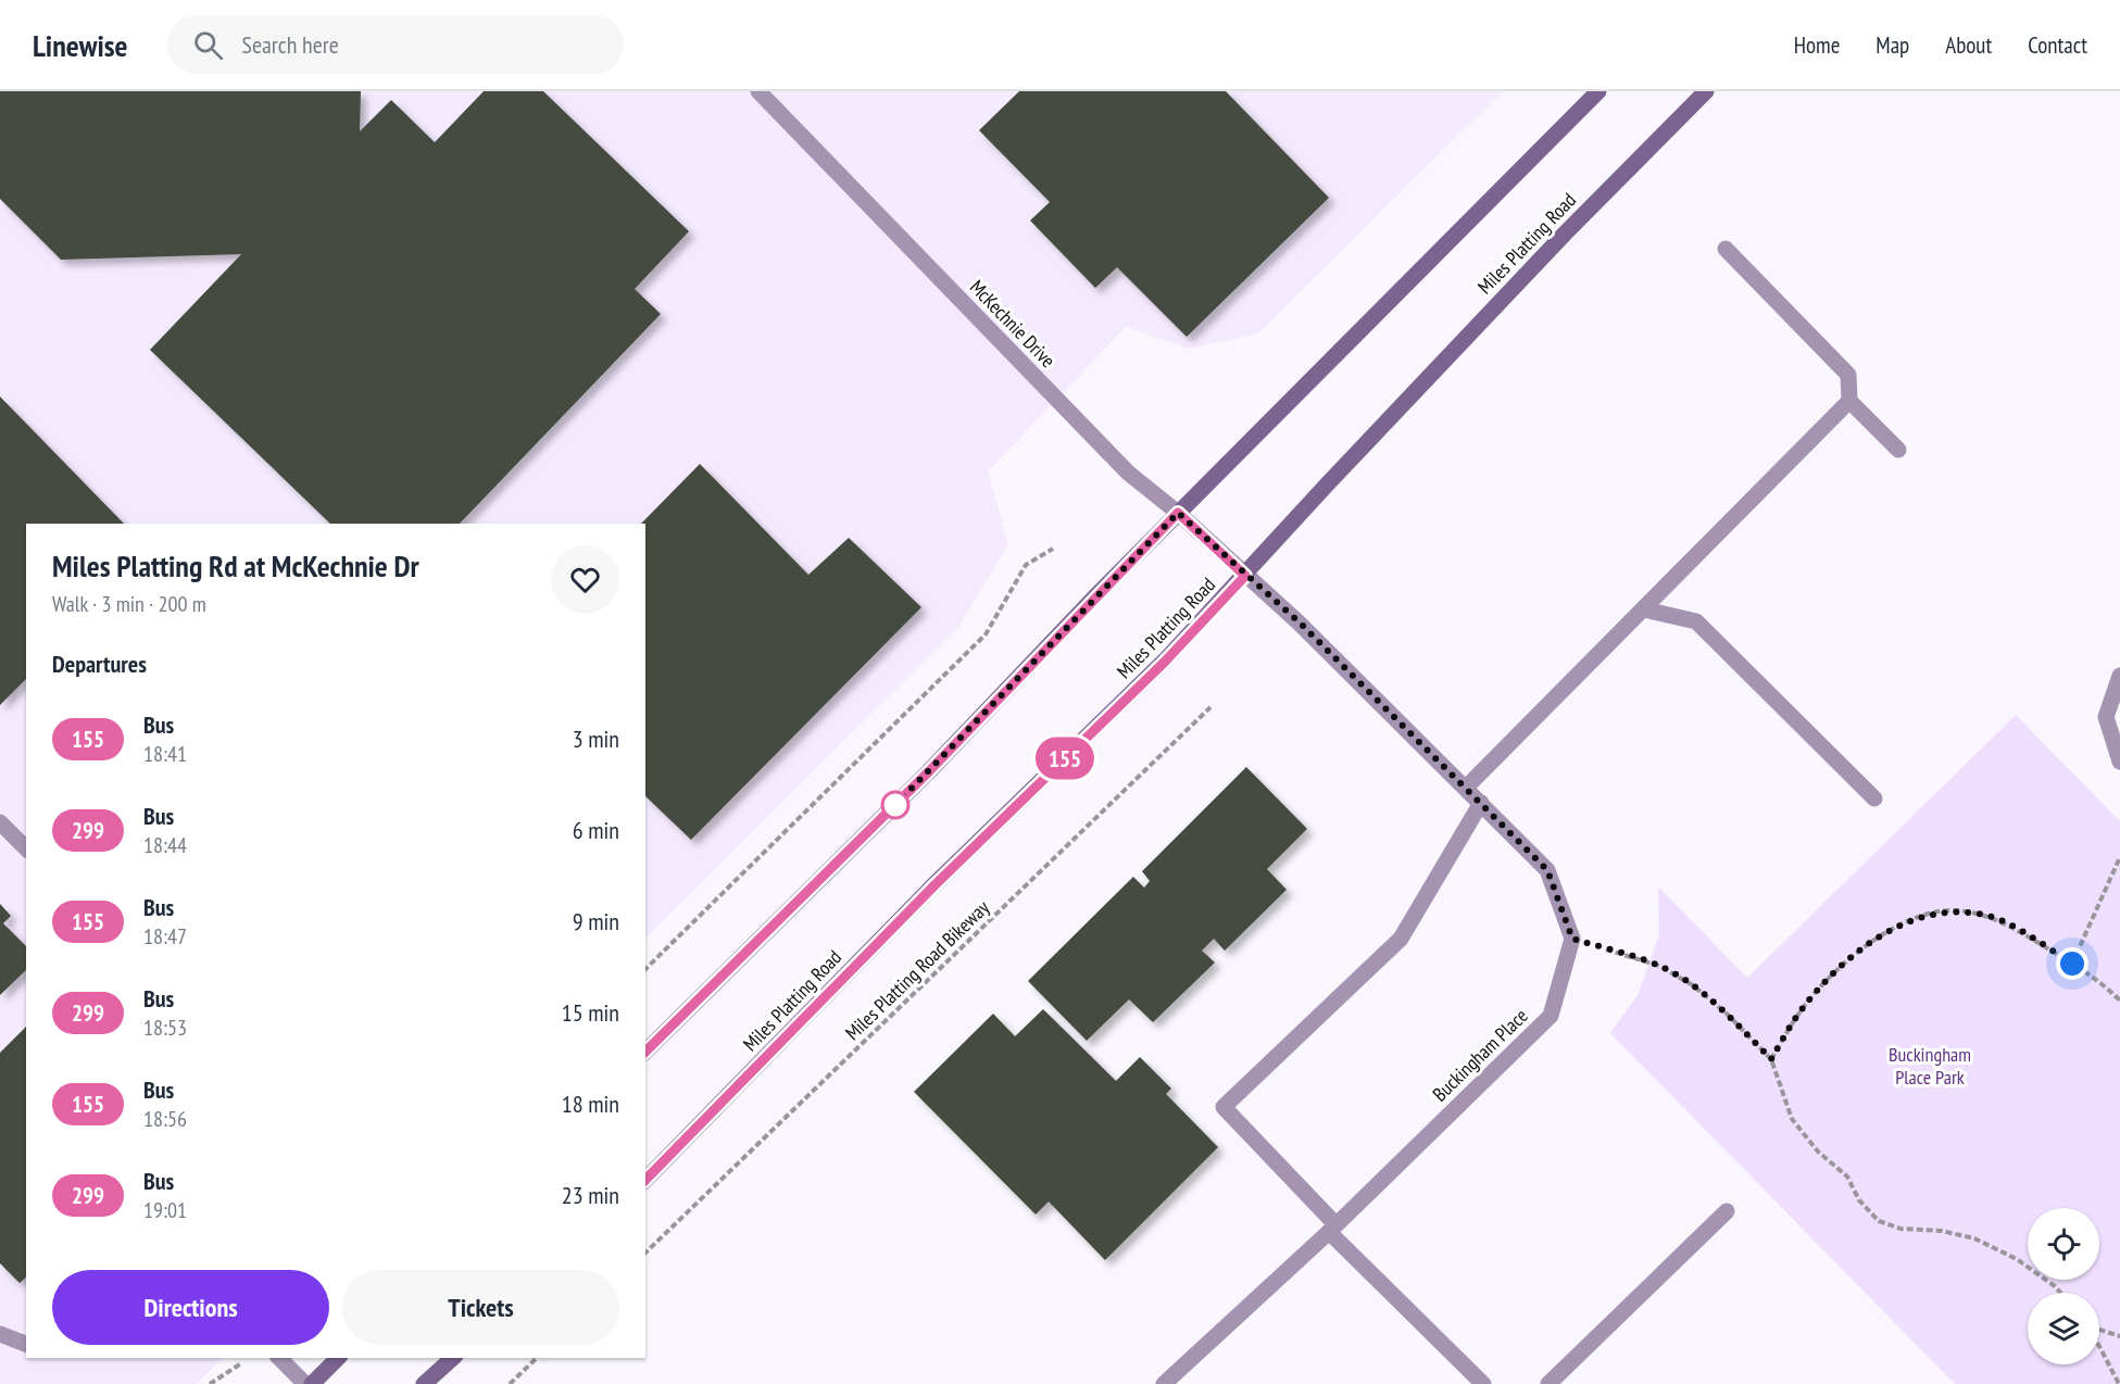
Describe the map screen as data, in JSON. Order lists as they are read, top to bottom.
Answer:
{
  "streets": {
    "main road": ["Miles Platting Road"],
    "street": ["McKechnie Drive", "Buckingham Place"],
    "path": ["Miles Platting Road Bikeway"]
  },
  "crossings": [
    ["Miles Platting Road", "McKechnie Drive"]
  ],
  "parks": ["Buckingham Place Park"],
  "lines": ["bus line 155"],
  "page": {
    "header": "Linewise",
    "search": "Search here",
    "nav": [
      "Home",
      "Map",
      "About",
      "Contact"
    ],
    "on_map": "155",
    "heading": [
      ["Miles Platting Rd at McKechnie Dr", "Walk · 3 min · 200 m"],
      "Departures"
    ],
    "list": [
      {
        "mark": "155",
        "name": "Bus",
        "note": "18:41",
        "value": "3 min"
      },
      {
        "mark": "299",
        "name": "Bus",
        "note": "18:44",
        "value": "6 min"
      },
      {
        "mark": "155",
        "name": "Bus",
        "note": "18:47",
        "value": "9 min"
      },
      {
        "mark": "299",
        "name": "Bus",
        "note": "18:53",
        "value": "15 min"
      },
      {
        "mark": "155",
        "name": "Bus",
        "note": "18:56",
        "value": "18 min"
      },
      {
        "mark": "299",
        "name": "Bus",
        "note": "19:01",
        "value": "23 min"
      }
    ],
    "buttons": ["Directions", "Tickets"]
  }
}
